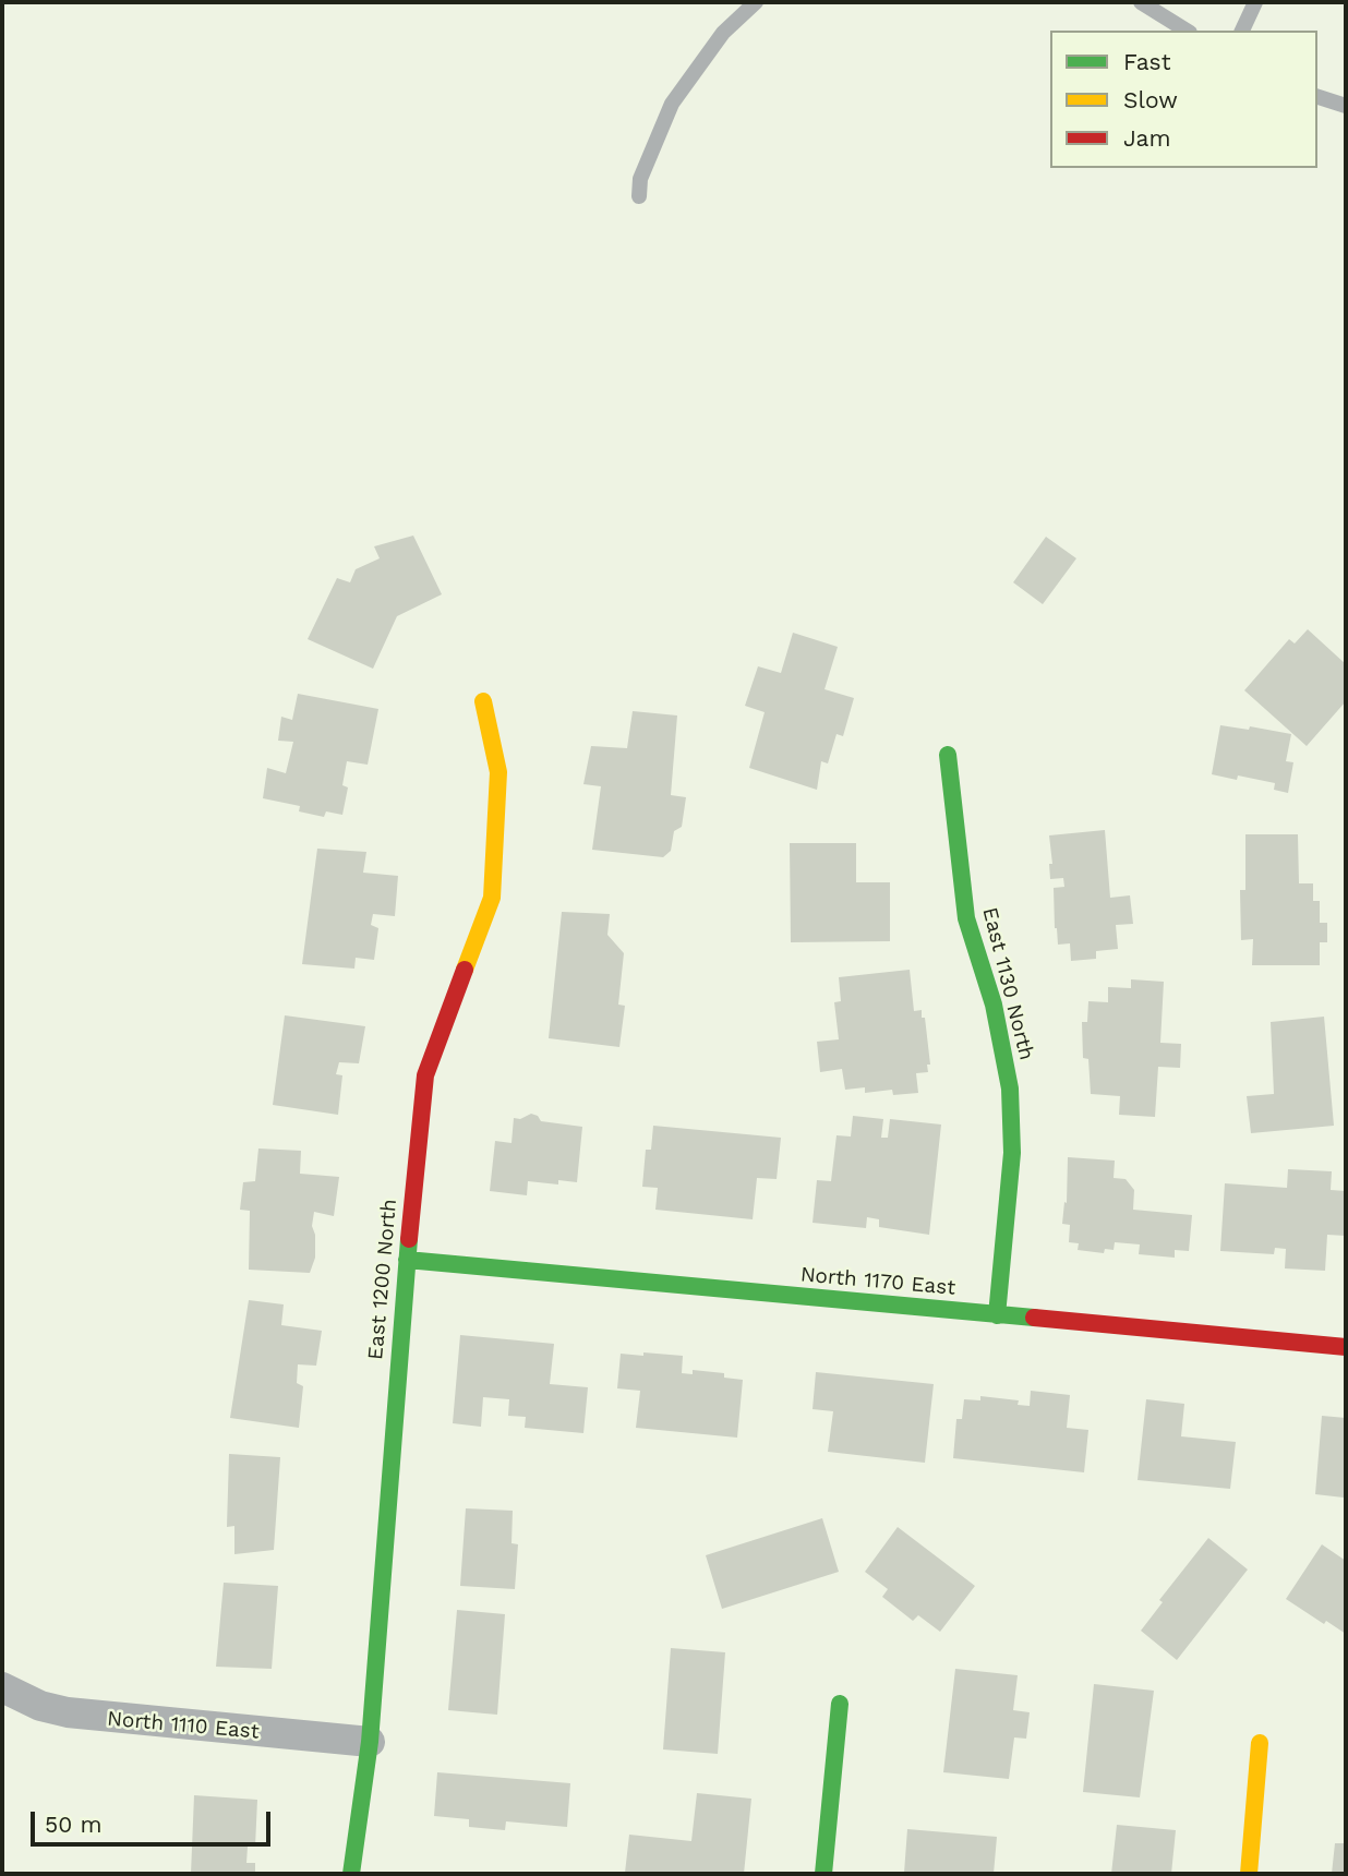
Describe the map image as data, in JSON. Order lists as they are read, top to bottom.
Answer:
{
  "streets": {
    "street": [
      "East 1130 North",
      "East 1200 North",
      "North 1170 East",
      "North 1110 East"
    ]
  },
  "crossings": [
    ["East 1130 North", "North 1170 East"],
    ["East 1200 North", "North 1170 East"],
    ["East 1200 North", "North 1110 East"]
  ],
  "legend": ["Fast", "Slow", "Jam"],
  "scale_bar": "50 m"
}
